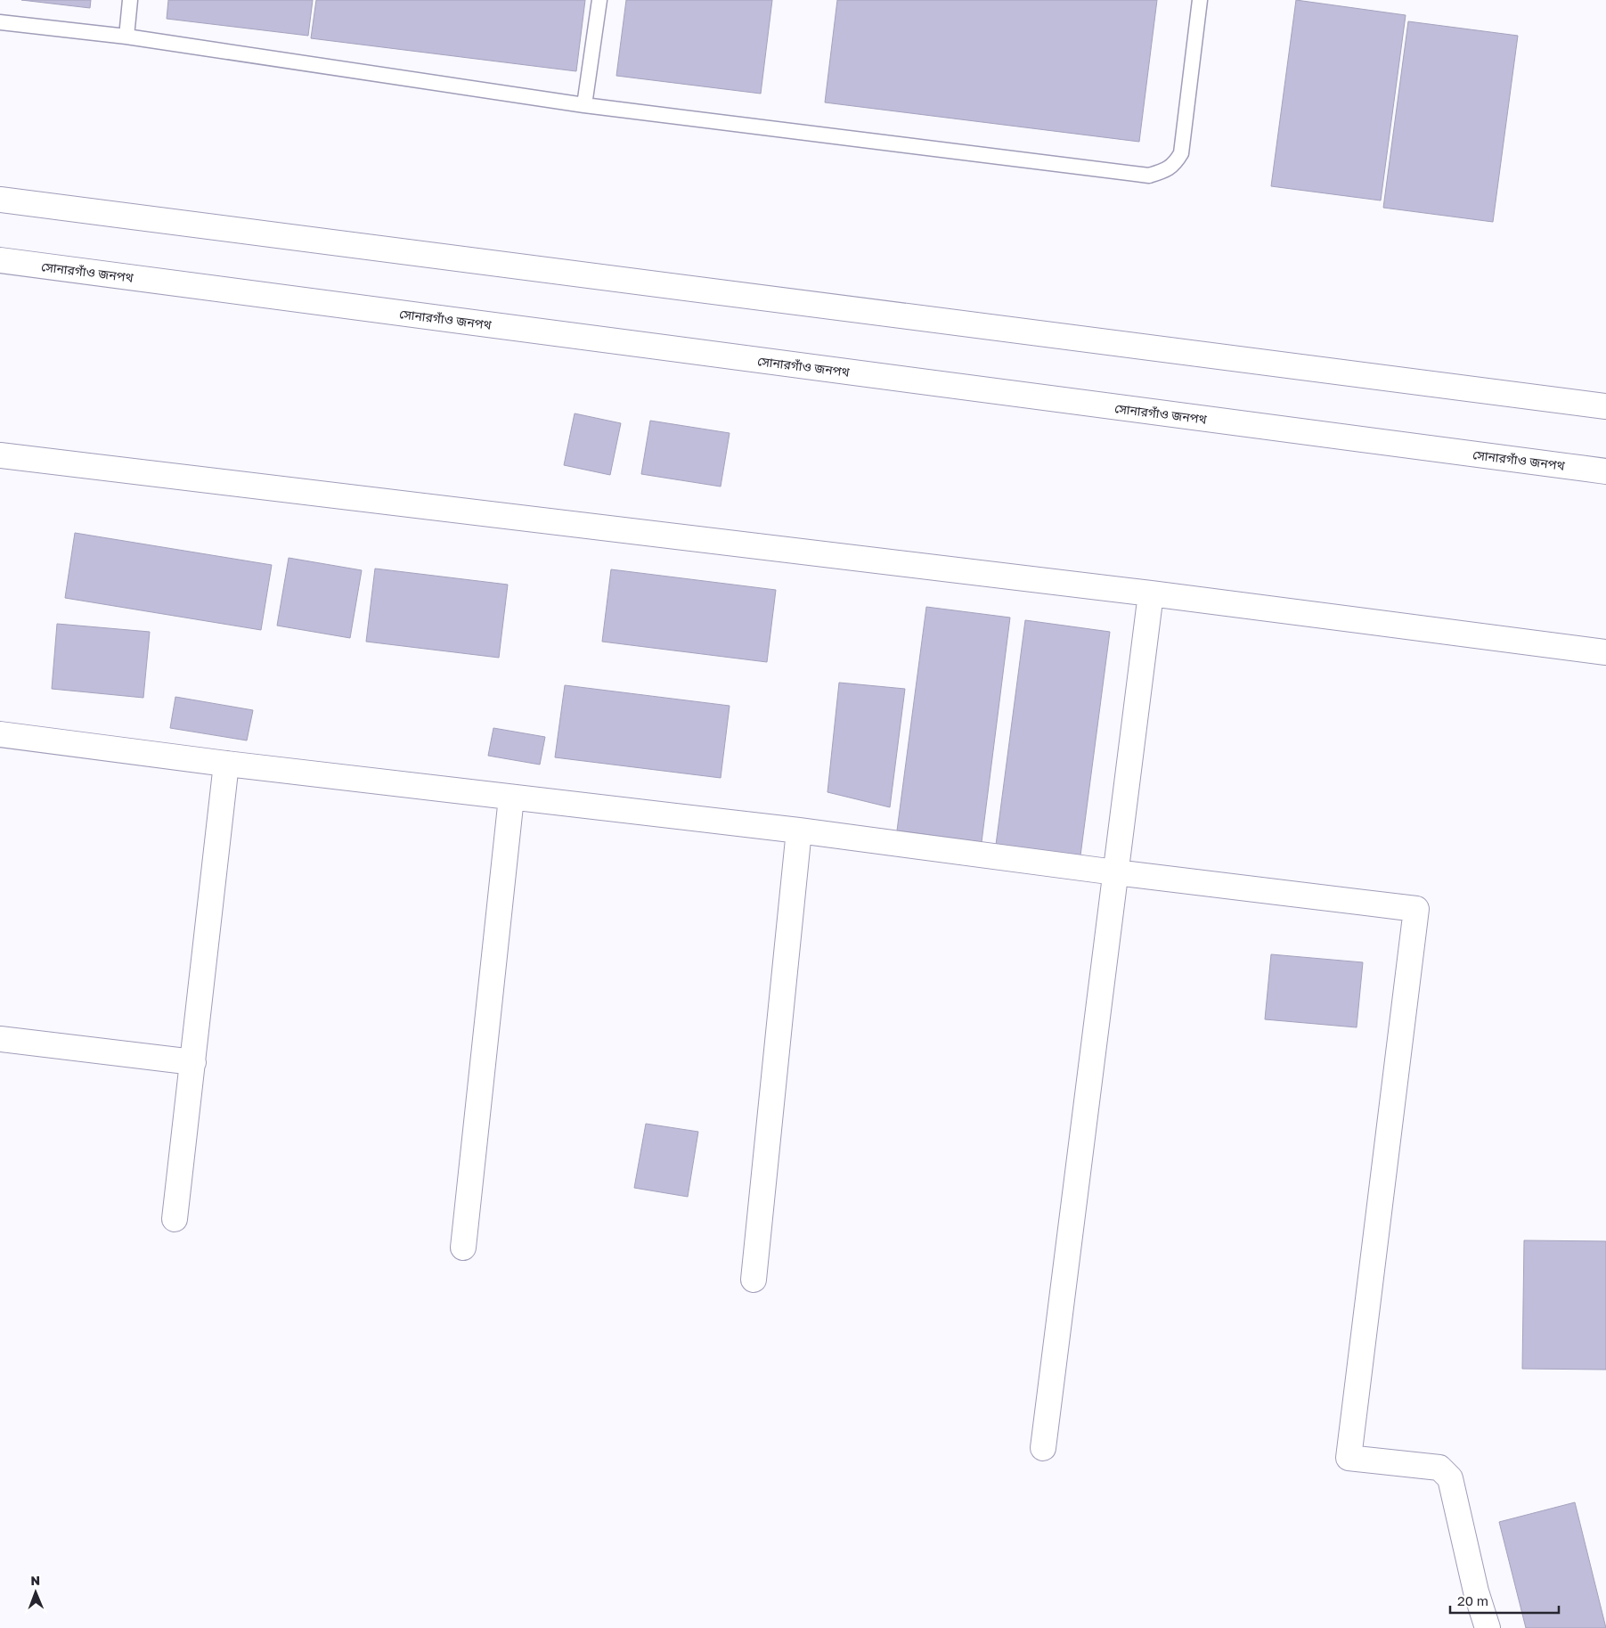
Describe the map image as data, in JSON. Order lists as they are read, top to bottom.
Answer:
{
  "streets": {
    "street": ["সোনারগাঁও জনপথ"]
  },
  "scale_bar": "20 m",
  "north": "top"
}
